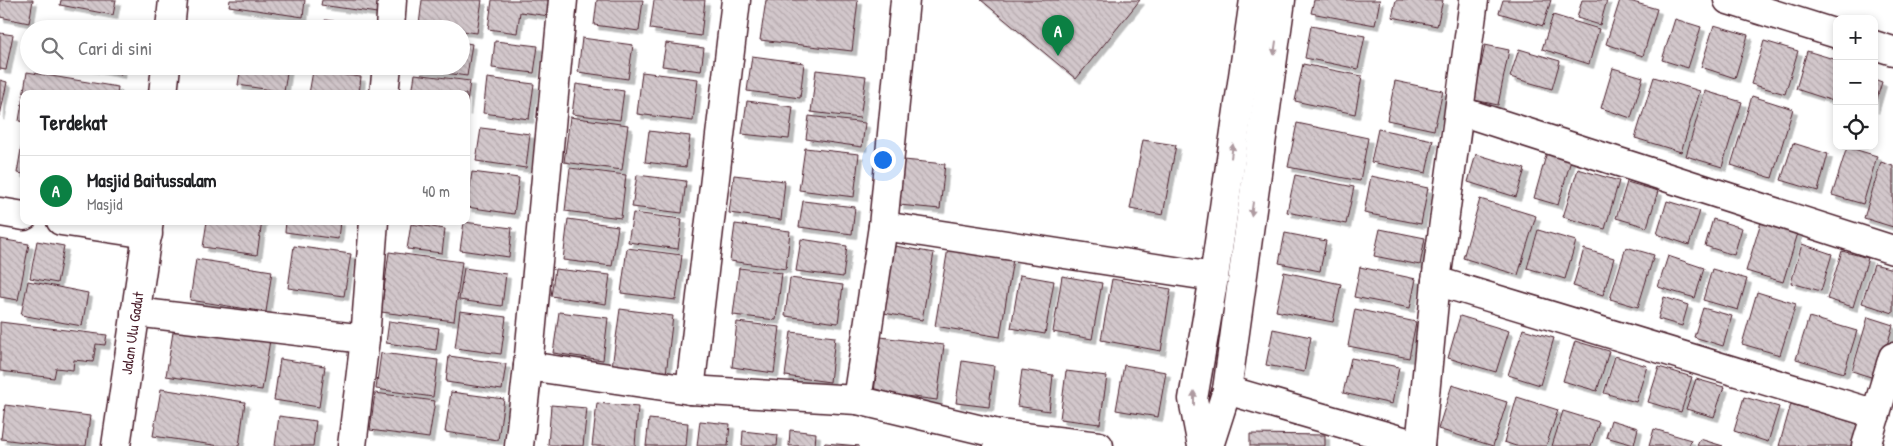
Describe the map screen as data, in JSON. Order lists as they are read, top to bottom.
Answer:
{
  "streets": {
    "street": ["Jalan Ulu Gadut"]
  },
  "page": {
    "map_buttons": ["+", "−"],
    "pins": "A",
    "search": "Cari di sini",
    "heading": "Terdekat",
    "list": [
      {
        "mark": "A",
        "name": "Masjid Baitussalam",
        "note": "Masjid",
        "value": "40 m"
      }
    ]
  }
}
